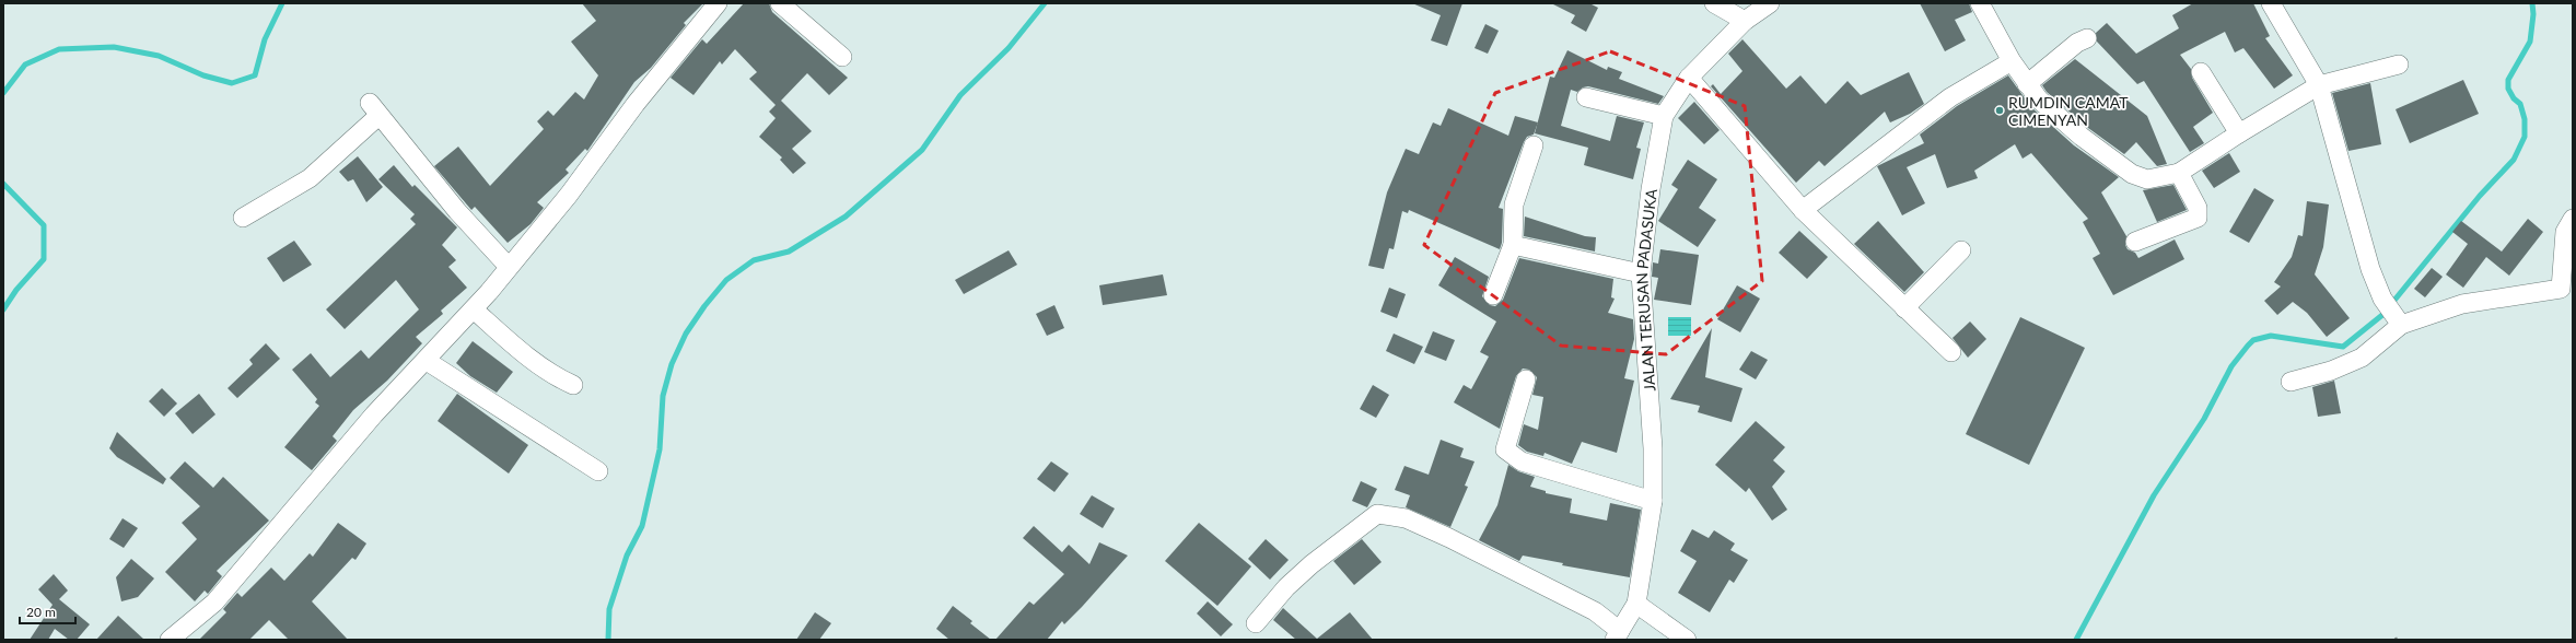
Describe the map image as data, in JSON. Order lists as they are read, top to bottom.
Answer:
{
  "streets": {
    "street": ["JALAN TERUSAN PADASUKA"]
  },
  "places": ["RUMDIN CAMAT CIMENYAN"],
  "scale_bar": "20 m"
}
